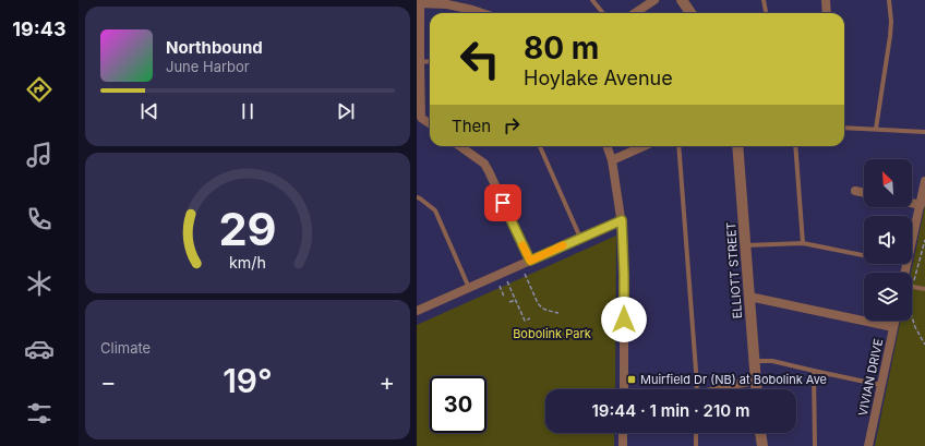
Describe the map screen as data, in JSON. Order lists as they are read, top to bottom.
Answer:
{
  "streets": {
    "street": ["ELLIOTT STREET", "VIVIAN DRIVE"]
  },
  "parks": ["Bobolink Park"],
  "places": {
    "transit": ["Muirfield Dr (NB) at Bobolink Ave"]
  },
  "north": "top left",
  "page": {
    "tabs": "19:43",
    "turn": ["80 m", "Hoylake Avenue"],
    "song": ["Northbound", "June Harbor"],
    "then": "Then",
    "tile": "Climate",
    "heat": ["−", "19°", "+"],
    "limit": "30",
    "trip": "19:44 · 1 min · 210 m",
    "gauge": ["29", "km/h"]
  }
}
